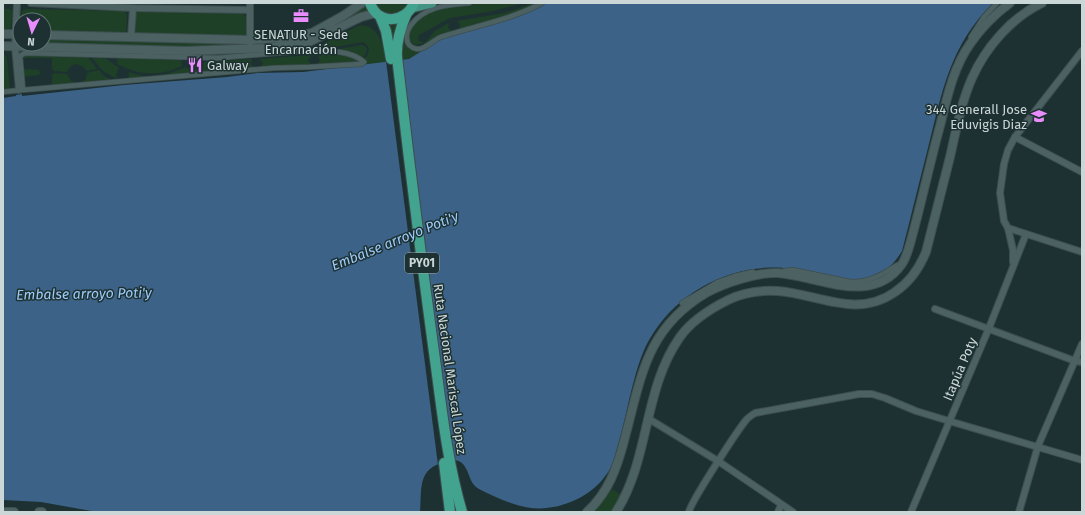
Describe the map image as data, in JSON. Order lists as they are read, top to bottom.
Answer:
{
  "streets": {
    "highway": ["PY01", "Ruta Nacional Mariscal López"],
    "street": ["Itapúa Poty"]
  },
  "water": ["Embalse arroyo Poti'y"],
  "places": {
    "office": ["SENATUR - Sede Encarnación"],
    "restaurant": ["Galway"],
    "school or university": ["344 Generall Jose Eduvigis Diaz"]
  },
  "north": "bottom"
}
